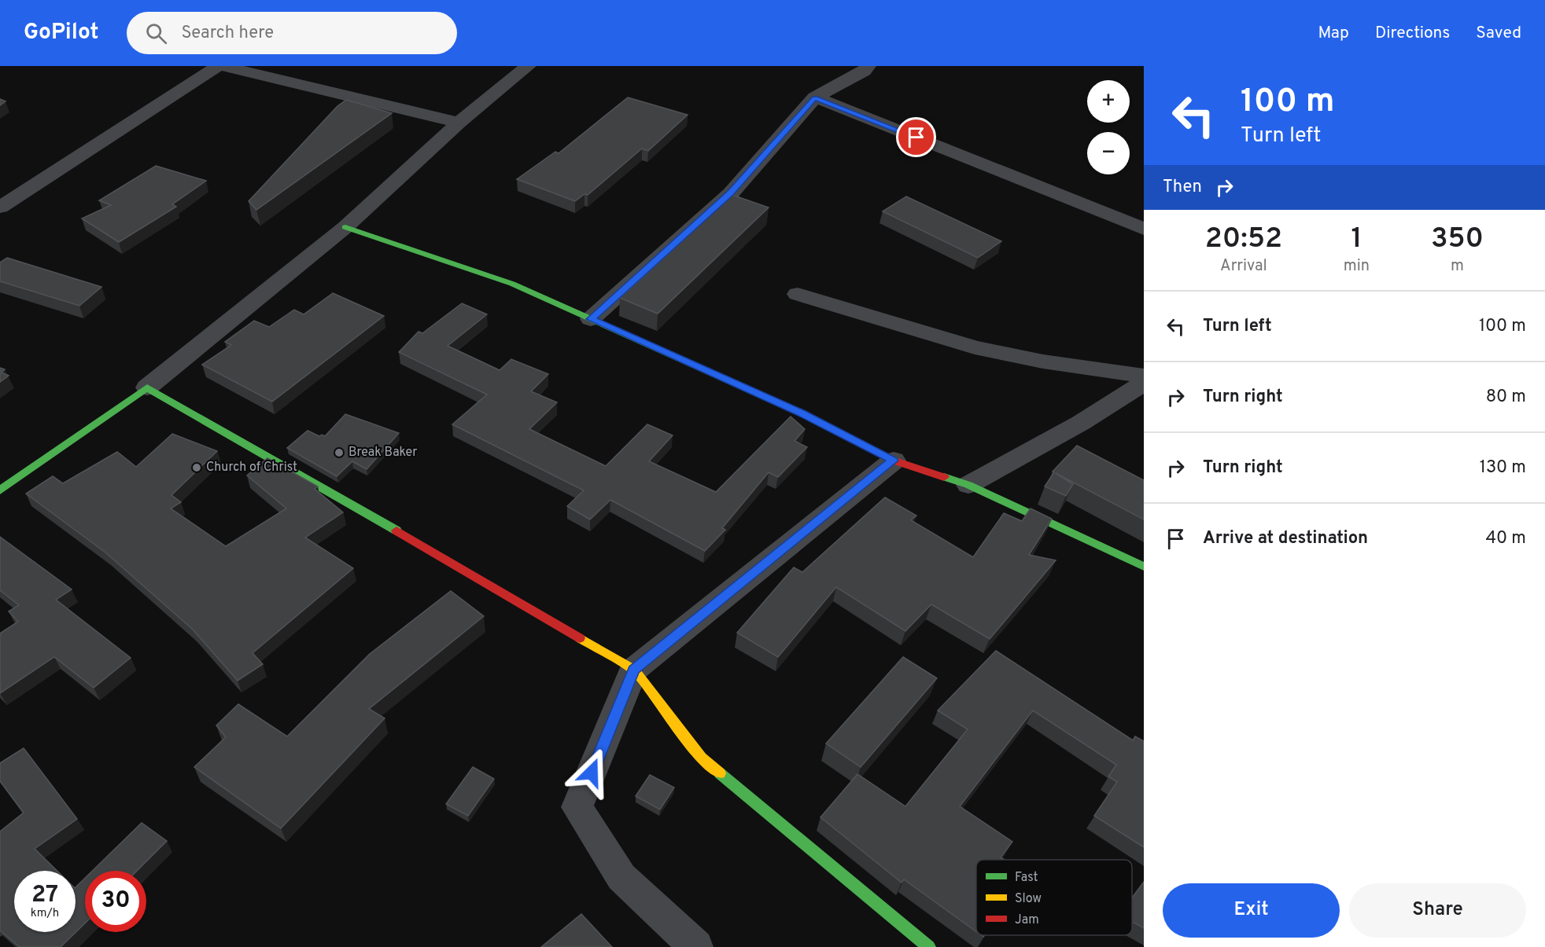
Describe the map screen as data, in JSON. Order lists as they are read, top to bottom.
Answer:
{
  "places": ["Break Baker", "Church of Christ"],
  "legend": ["Fast", "Slow", "Jam"],
  "page": {
    "header": "GoPilot",
    "search": "Search here",
    "nav": ["Map", "Directions", "Saved"],
    "turn": ["100 m", "Turn left"],
    "map_buttons": ["+", "−"],
    "then": "Then",
    "eta": [
      "20:52",
      "Arrival",
      "1",
      "min",
      "350",
      "m"
    ],
    "list": [
      {
        "name": "Turn left",
        "value": "100 m"
      },
      {
        "name": "Turn right",
        "value": "80 m"
      },
      {
        "name": "Turn right",
        "value": "130 m"
      },
      {
        "name": "Arrive at destination",
        "value": "40 m"
      }
    ],
    "speed": "27 km/h",
    "limit": "30",
    "buttons": ["Exit", "Share"]
  }
}
